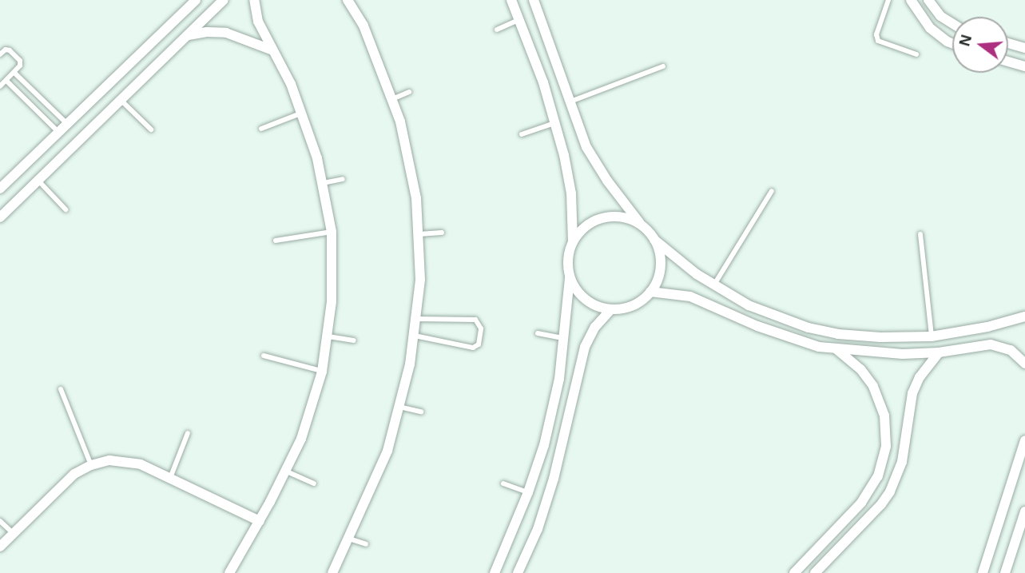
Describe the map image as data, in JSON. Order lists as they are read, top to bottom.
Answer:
{
  "north": "left"
}
